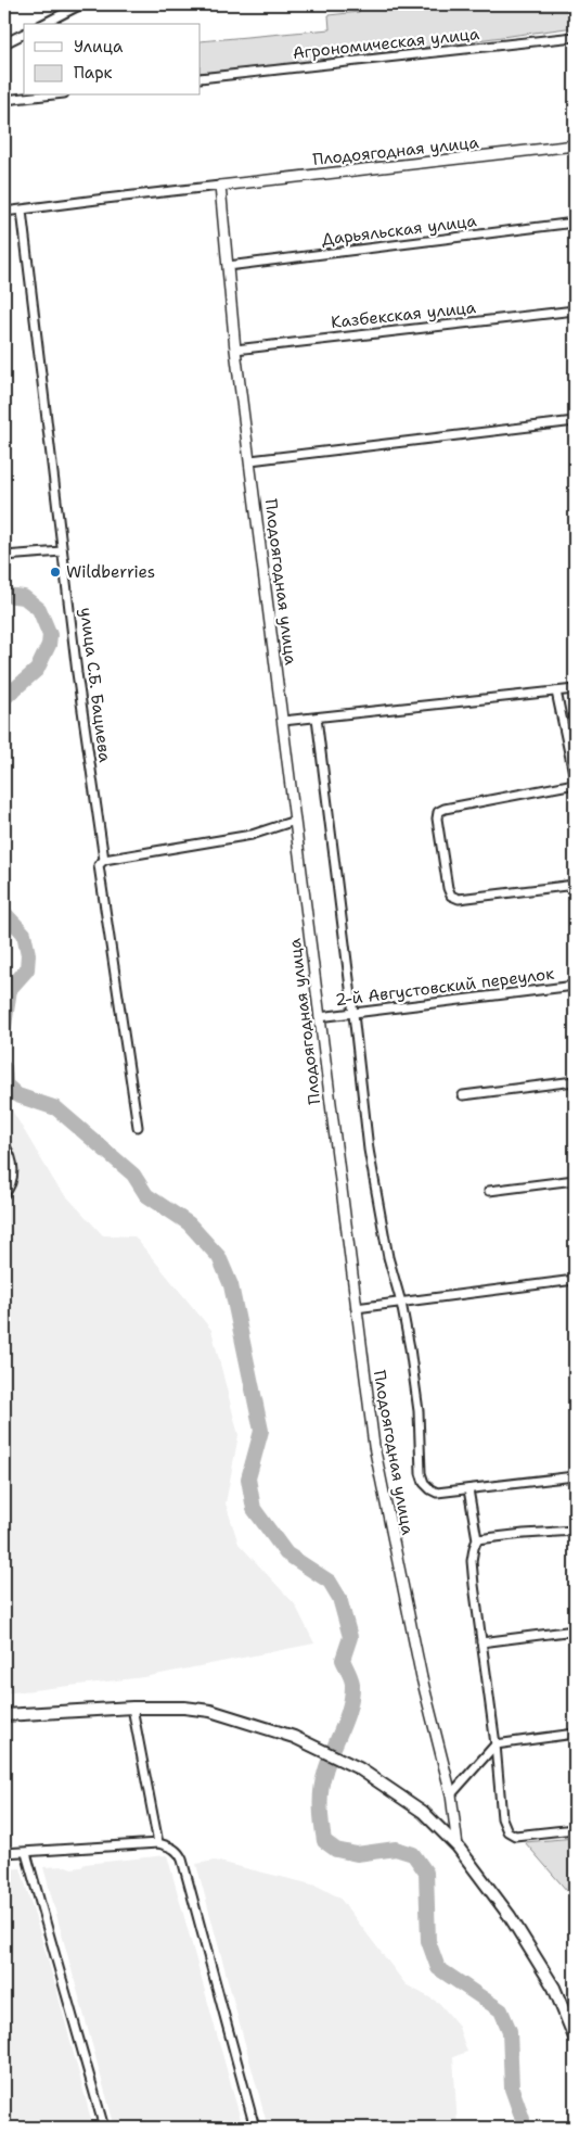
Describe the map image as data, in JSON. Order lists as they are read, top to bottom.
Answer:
{
  "streets": {
    "street": [
      "Агрономическая улица",
      "Плодоягодная улица",
      "Дарьяльская улица",
      "Казбекская улица",
      "улица С.Б. Бациева",
      "2-й Августовский переулок"
    ]
  },
  "crossings": [
    ["Плодоягодная улица", "Дарьяльская улица"],
    ["Плодоягодная улица", "Казбекская улица"],
    ["Плодоягодная улица", "улица С.Б. Бациева"],
    ["Плодоягодная улица", "2-й Августовский переулок"]
  ],
  "places": ["Wildberries"],
  "legend": ["Улица", "Парк"]
}
